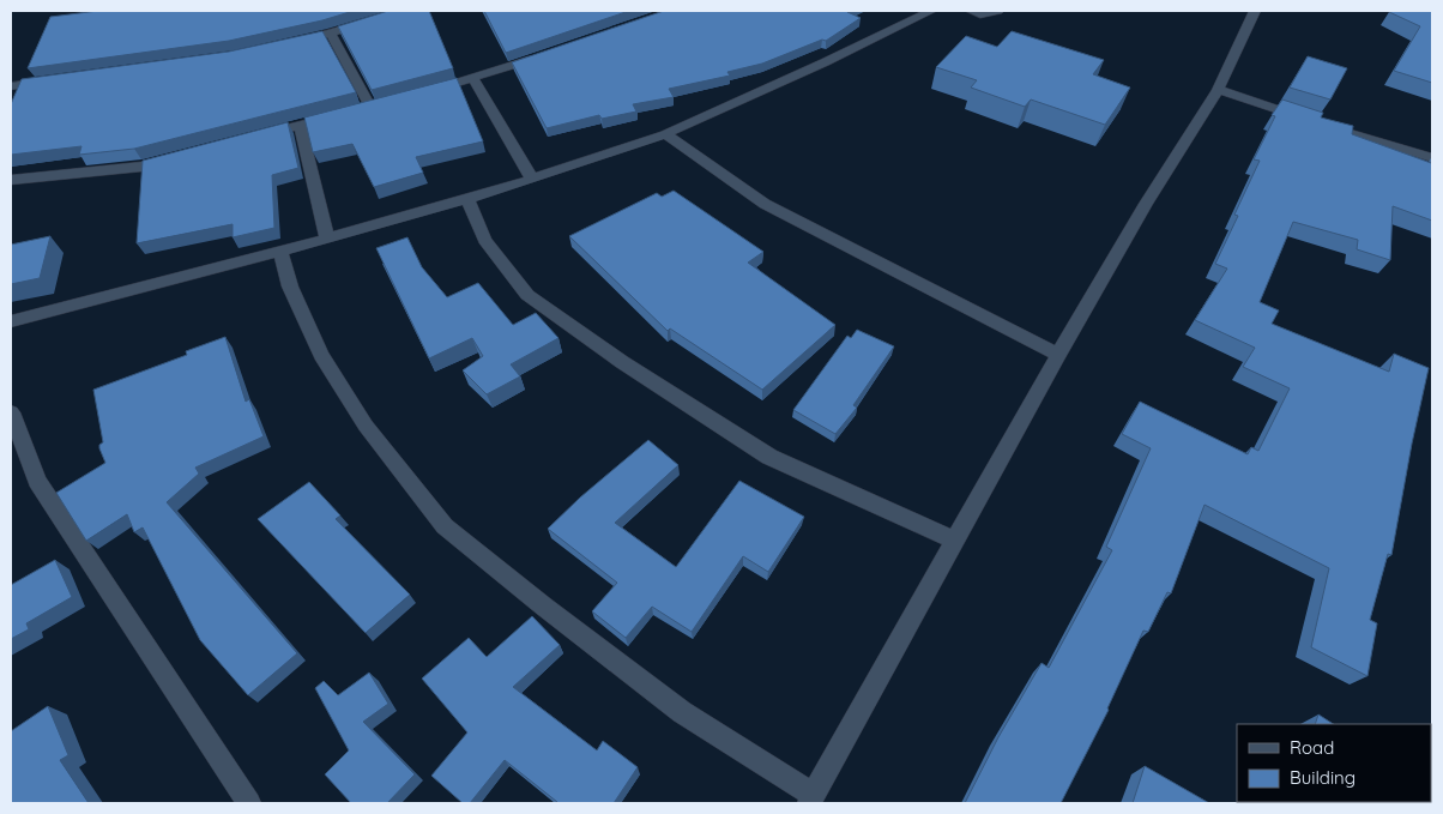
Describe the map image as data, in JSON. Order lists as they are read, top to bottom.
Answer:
{
  "legend": ["Road", "Building"]
}
